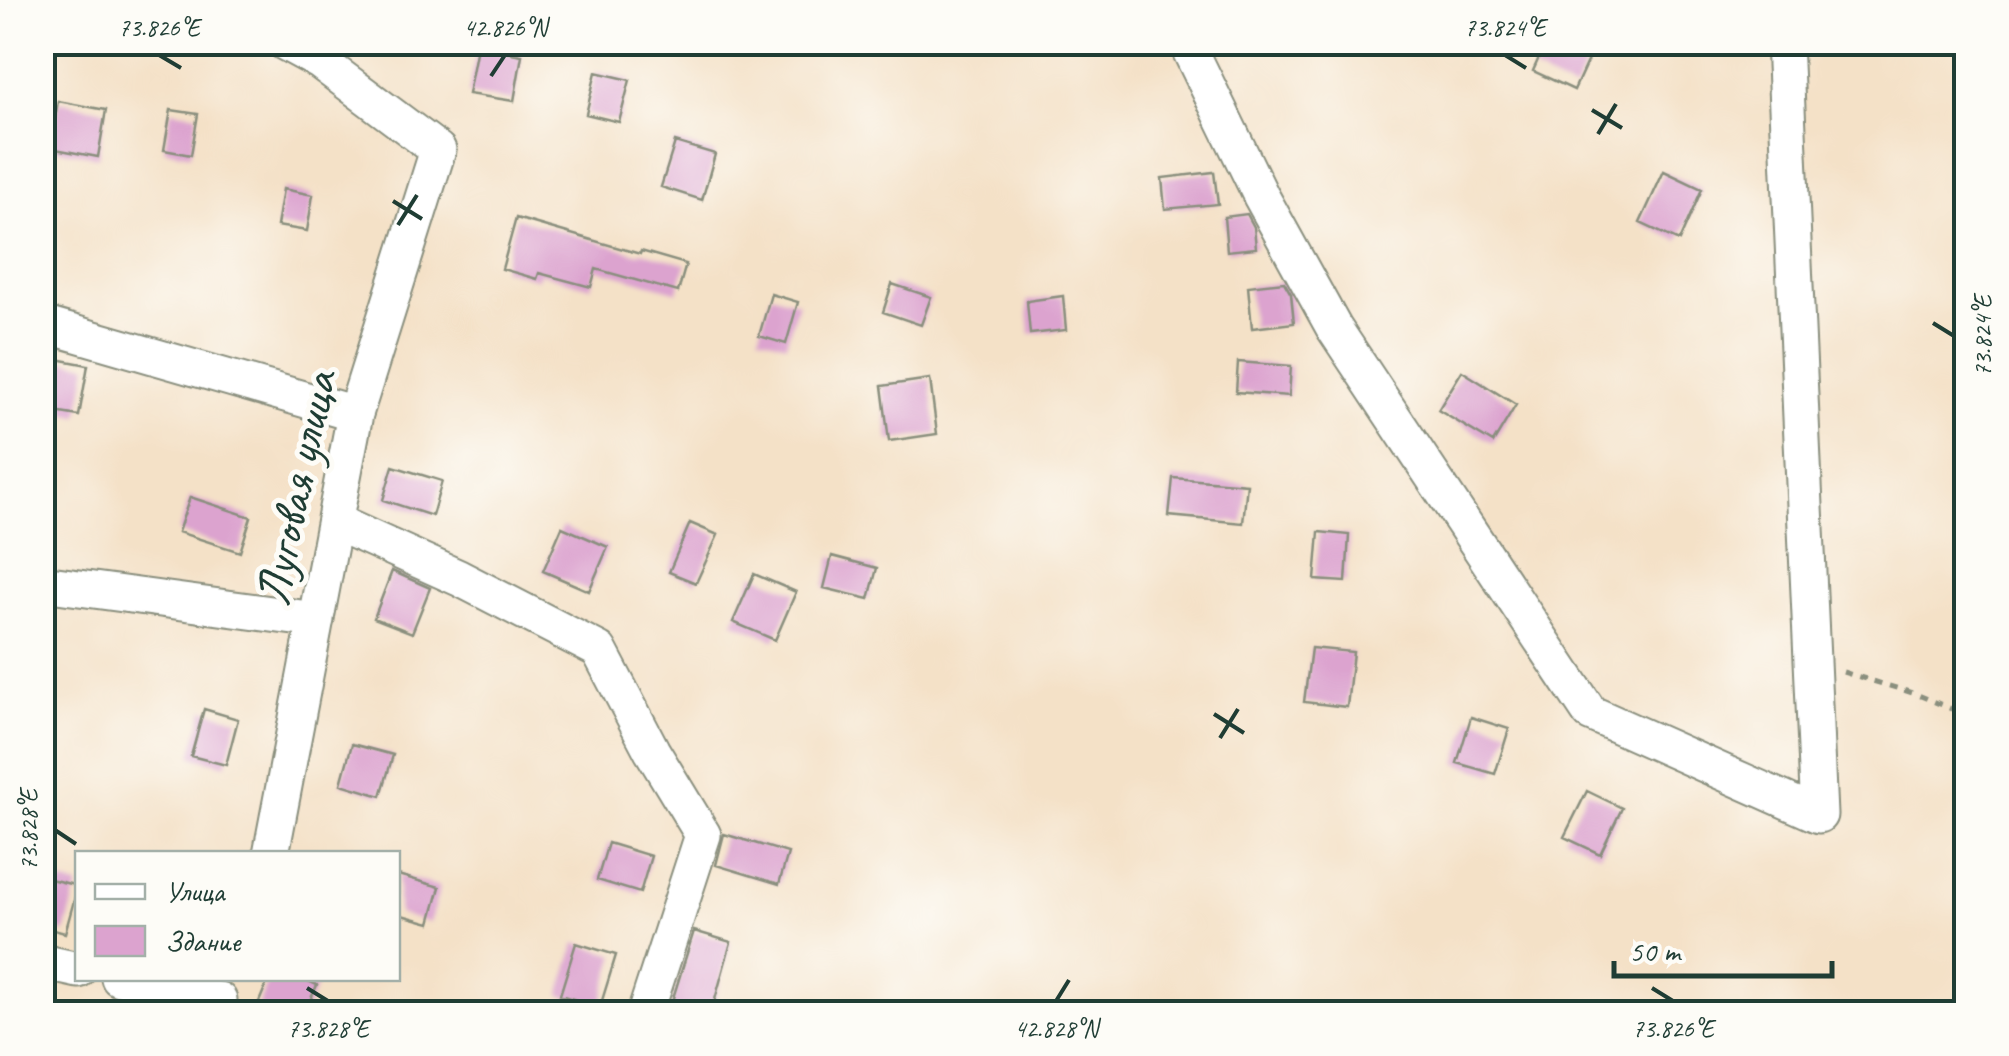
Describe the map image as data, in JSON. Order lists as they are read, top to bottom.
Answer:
{
  "streets": {
    "street": ["Луговая улица"]
  },
  "legend": ["Улица", "Здание"],
  "scale_bar": "50 m",
  "coordinates": [
    "73.826°E",
    "42.826°N",
    "73.824°E",
    "73.828°E",
    "42.828°N"
  ]
}
